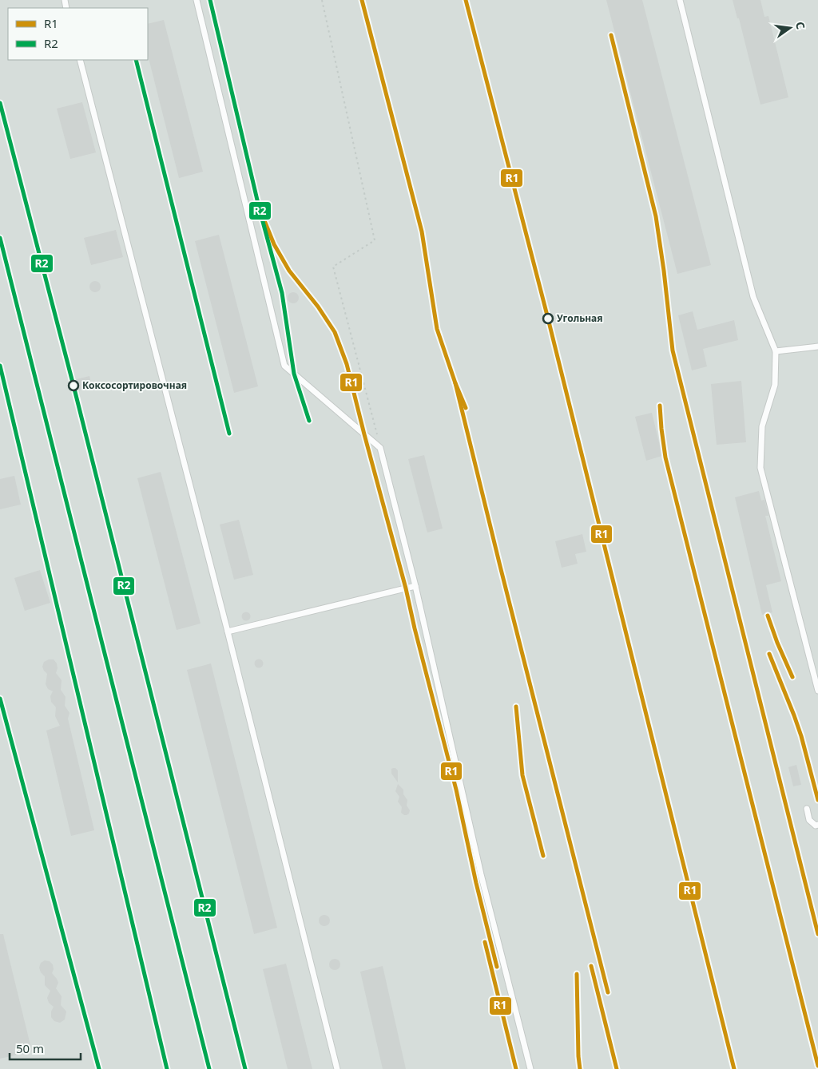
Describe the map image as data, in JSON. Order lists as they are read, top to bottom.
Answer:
{
  "places": ["Угольная", "Коксосортировочная"],
  "lines": ["transit line R1", "transit line R2"],
  "legend": ["R1", "R2"],
  "scale_bar": "50 m",
  "north": "right"
}
